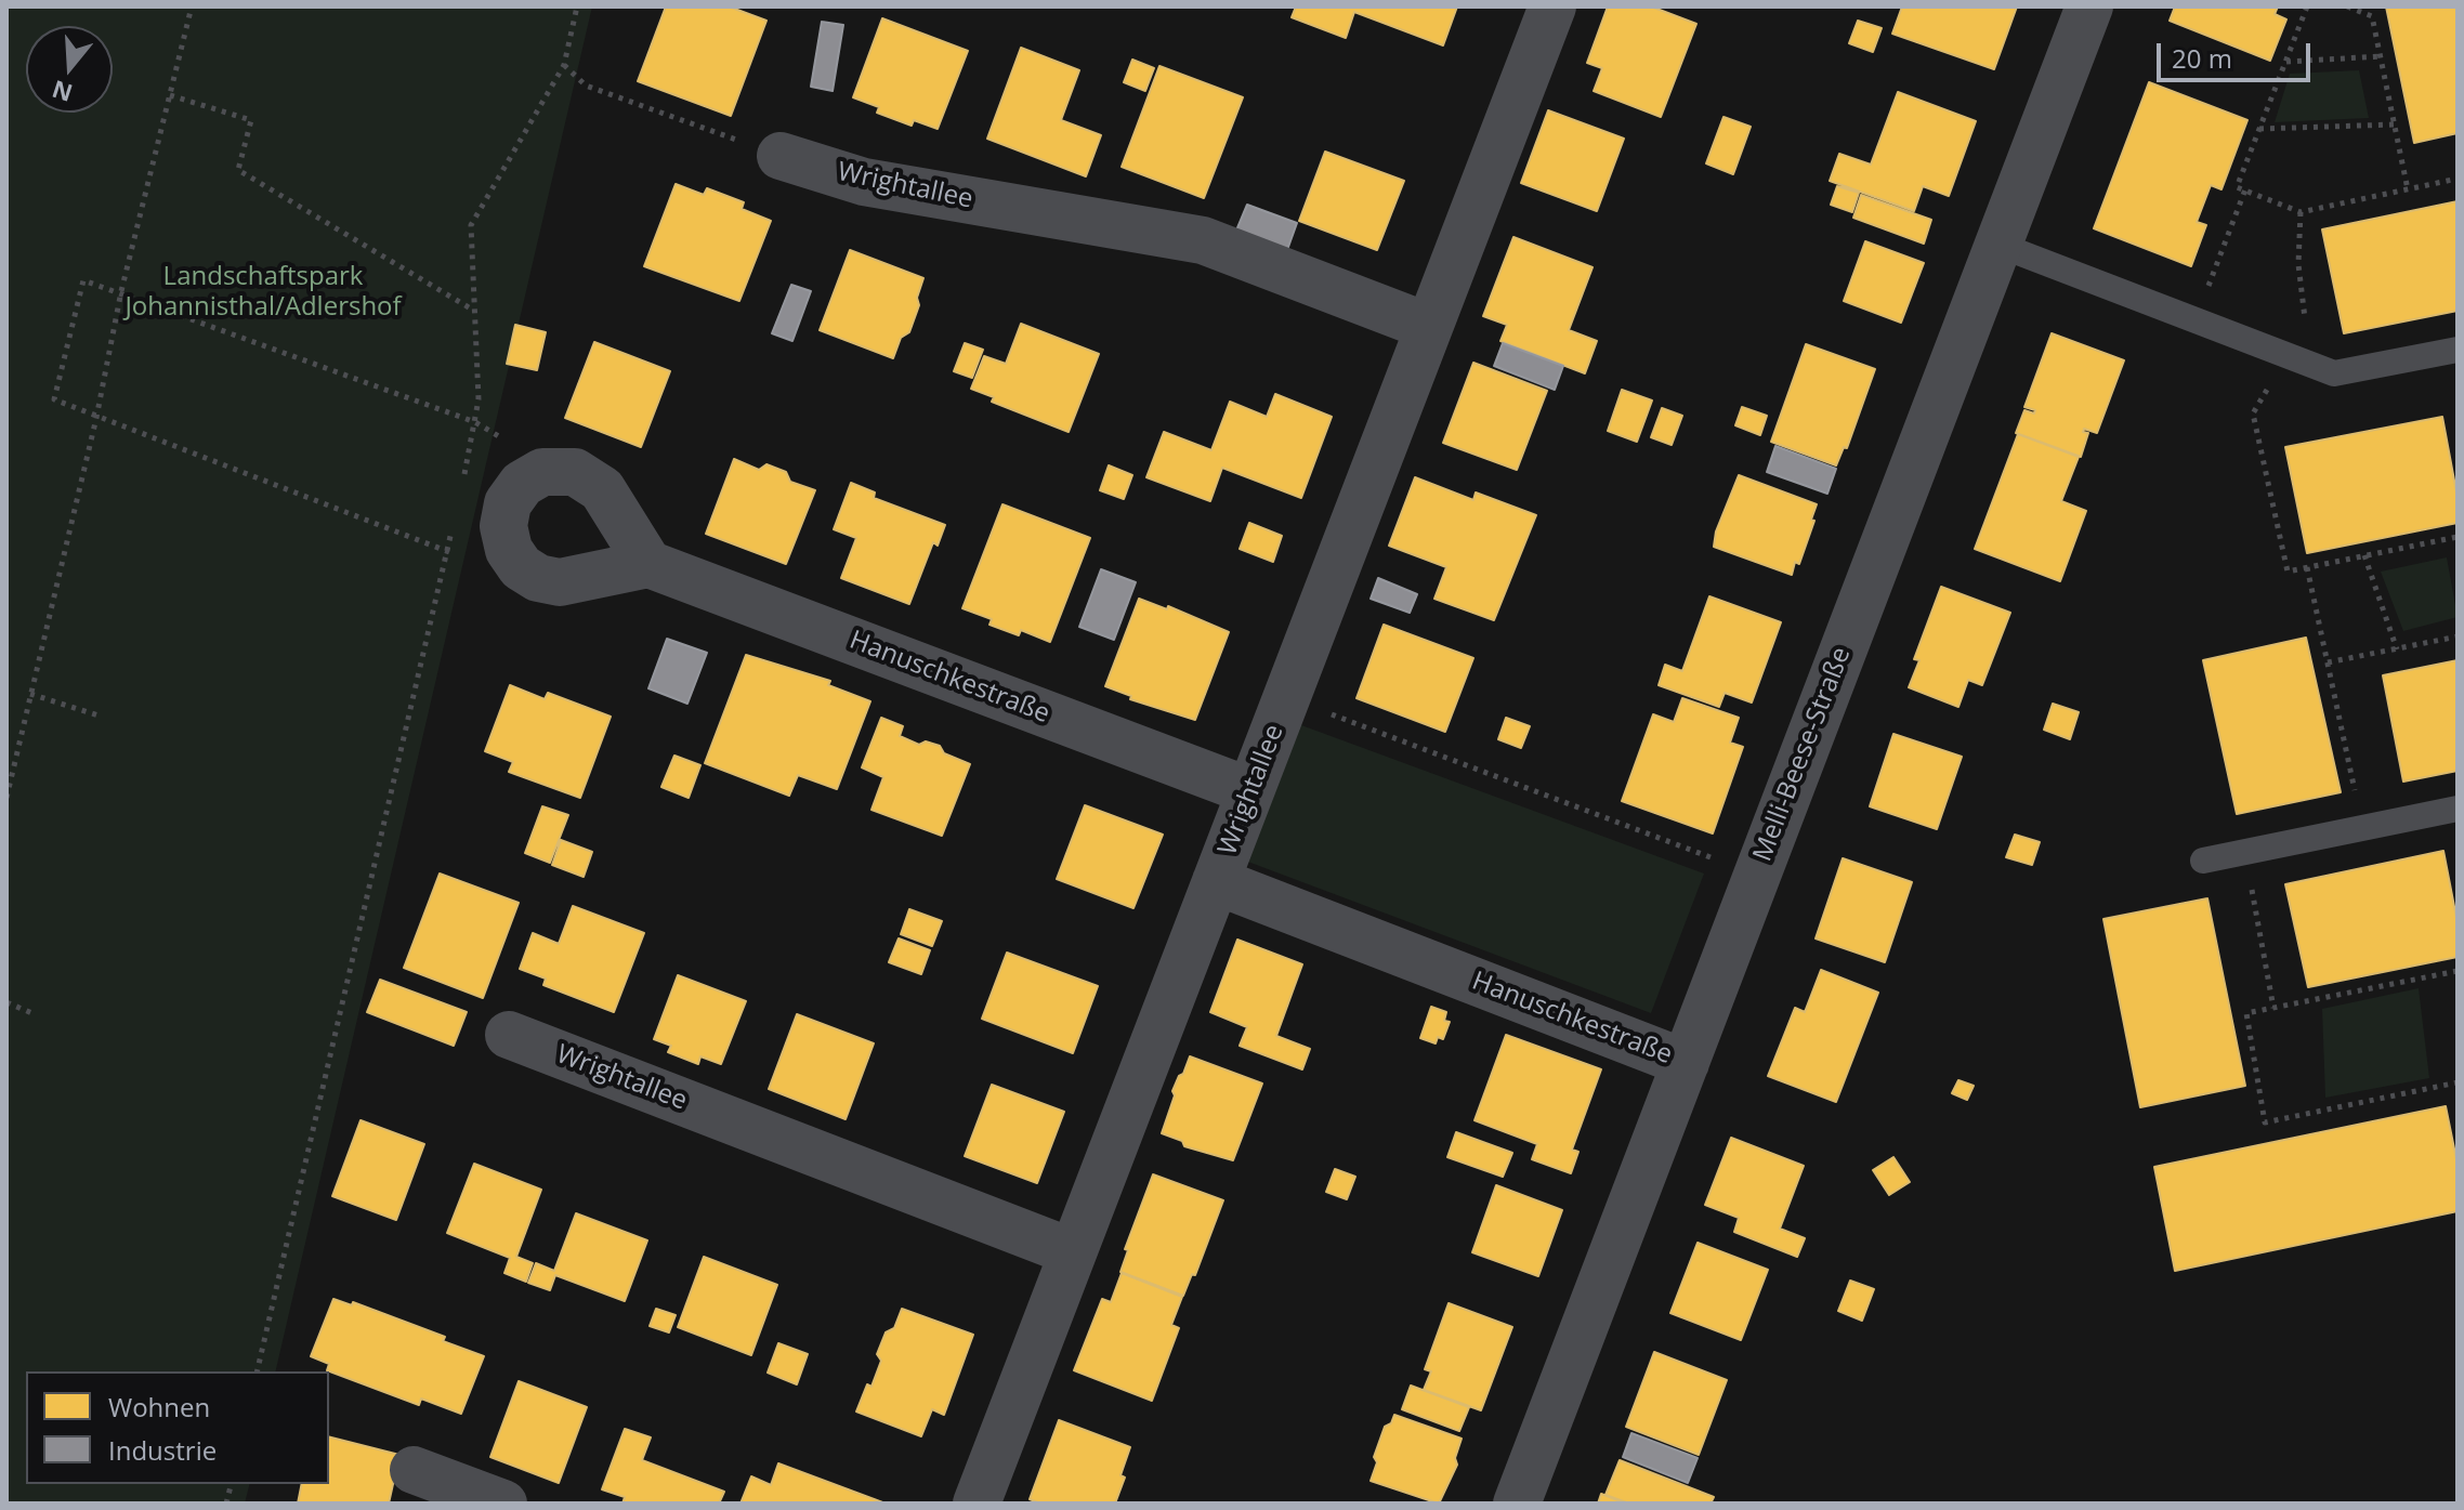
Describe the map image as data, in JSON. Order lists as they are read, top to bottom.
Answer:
{
  "streets": {
    "street": ["Wrightallee", "Hanuschkestraße", "Melli-Beese-Straße"]
  },
  "crossings": [
    ["Wrightallee", "Hanuschkestraße"],
    ["Hanuschkestraße", "Melli-Beese-Straße"]
  ],
  "parks": ["Landschaftspark Johannisthal/Adlershof"],
  "legend": ["Wohnen", "Industrie"],
  "scale_bar": "20 m",
  "north": "bottom"
}
